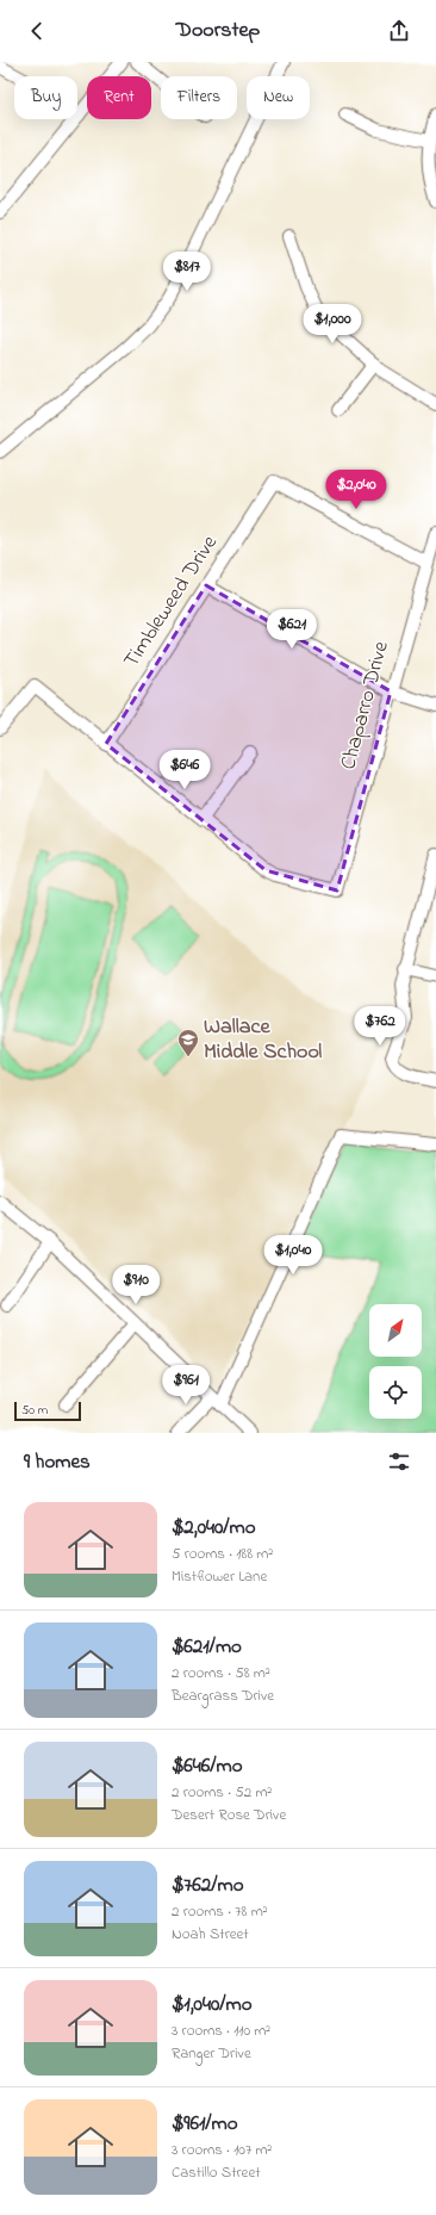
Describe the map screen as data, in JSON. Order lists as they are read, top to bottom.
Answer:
{
  "streets": {
    "street": ["Timbleweed Drive", "Chaparro Drive"]
  },
  "crossings": [
    ["Timbleweed Drive", "Chaparro Drive"]
  ],
  "places": {
    "school or university": ["Wallace Middle School"]
  },
  "scale_bar": "50 m",
  "north": "top right",
  "page": {
    "header": "Doorstep",
    "chip": [
      "Buy",
      "Rent",
      "Filters",
      "New"
    ],
    "price": [
      "$817",
      "$1,000",
      "$2,040",
      "$621",
      "$646",
      "$762",
      "$1,040",
      "$910",
      "$961"
    ],
    "scale": "50 m",
    "heading": "9 homes",
    "list": [
      {
        "name": "$2,040/mo",
        "note": "5 rooms · 188 m² · Mistflower Lane"
      },
      {
        "name": "$621/mo",
        "note": "2 rooms · 58 m² · Beargrass Drive"
      },
      {
        "name": "$646/mo",
        "note": "2 rooms · 52 m² · Desert Rose Drive"
      },
      {
        "name": "$762/mo",
        "note": "2 rooms · 78 m² · Noah Street"
      },
      {
        "name": "$1,040/mo",
        "note": "3 rooms · 110 m² · Ranger Drive"
      },
      {
        "name": "$961/mo",
        "note": "3 rooms · 107 m² · Castillo Street"
      }
    ]
  }
}
